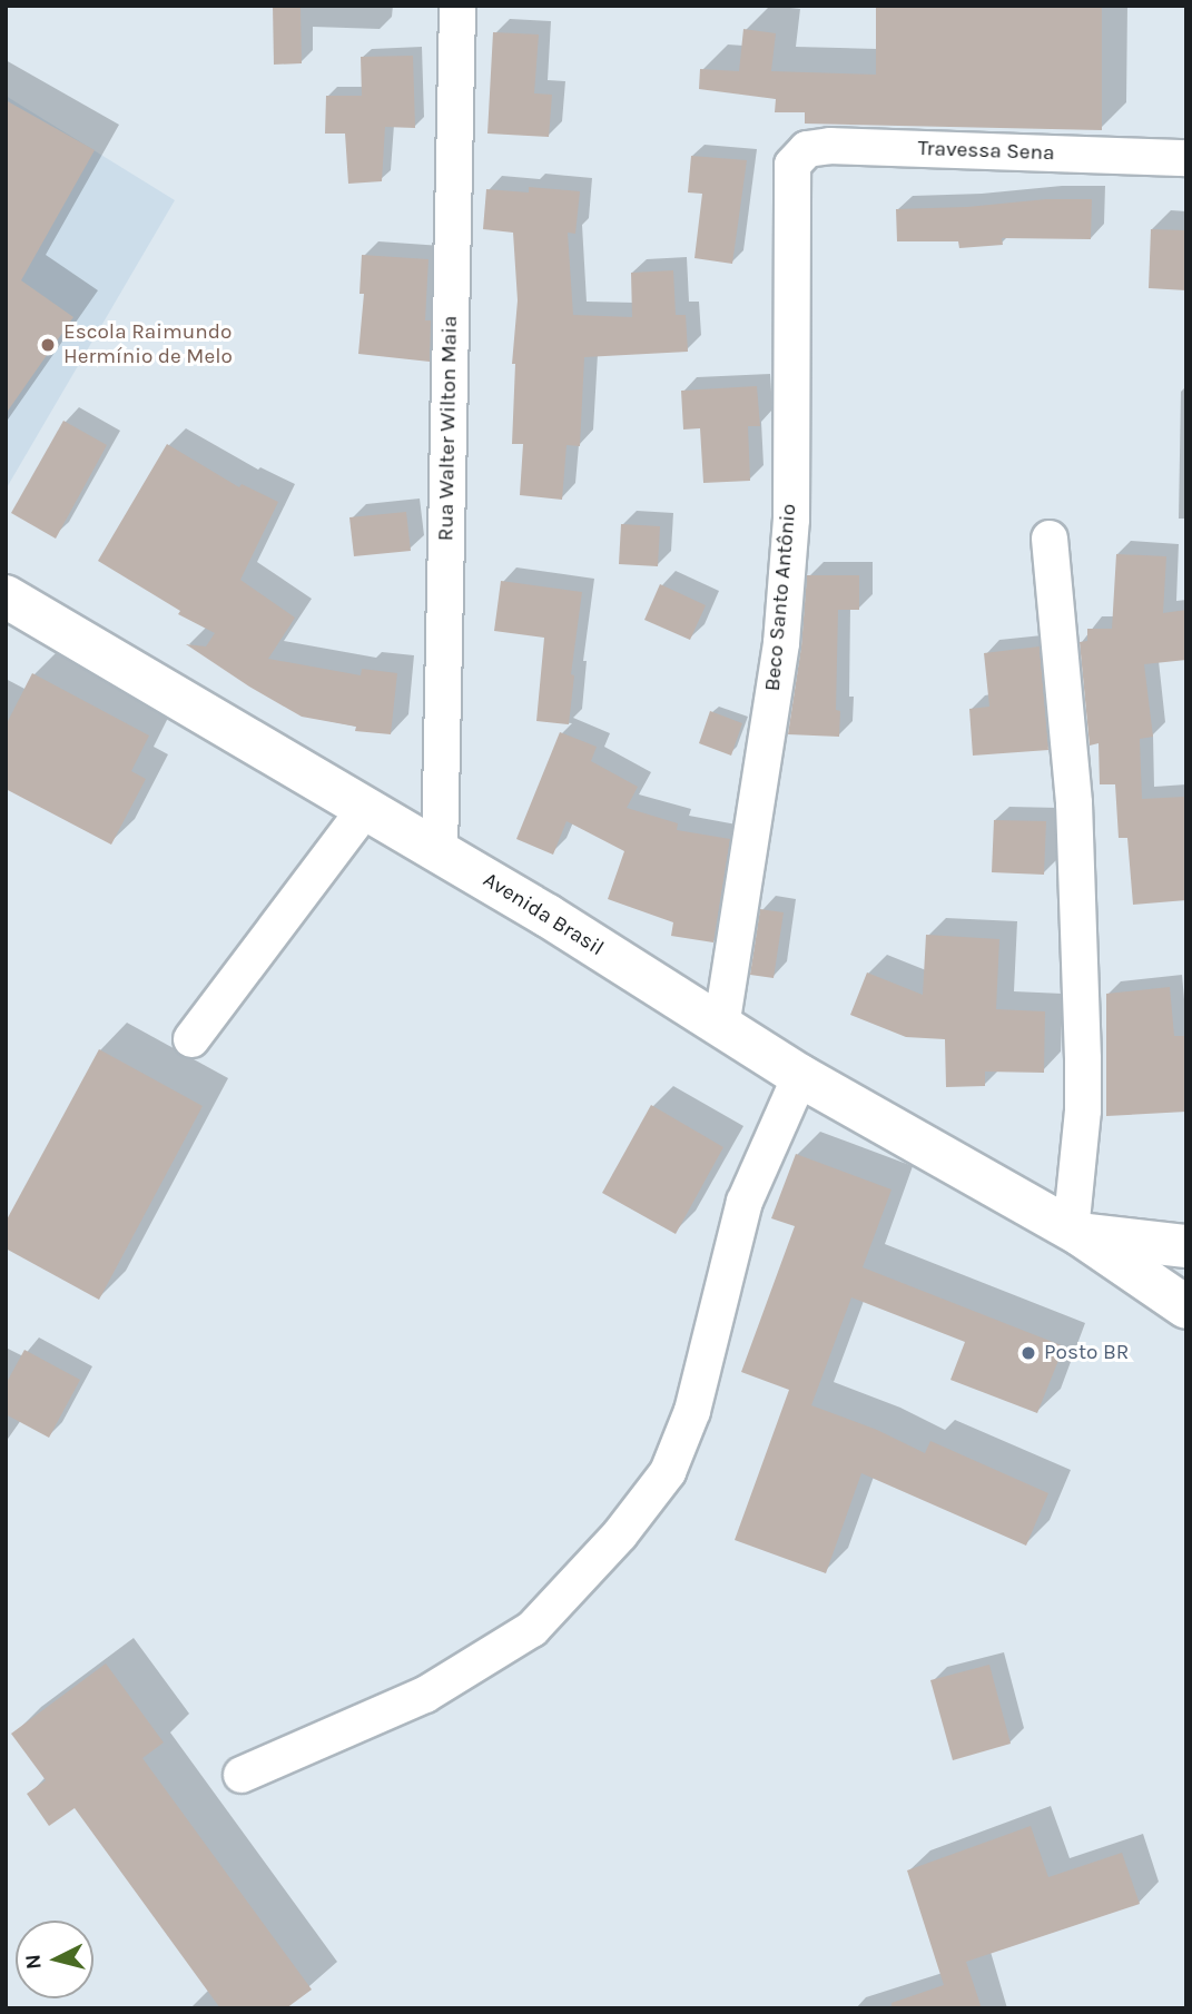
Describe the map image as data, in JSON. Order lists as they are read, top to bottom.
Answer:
{
  "streets": {
    "street": [
      "Travessa Sena",
      "Rua Walter Wilton Maia",
      "Beco Santo Antônio",
      "Avenida Brasil"
    ]
  },
  "crossings": [
    ["Travessa Sena", "Beco Santo Antônio"],
    ["Rua Walter Wilton Maia", "Avenida Brasil"],
    ["Beco Santo Antônio", "Avenida Brasil"]
  ],
  "places": ["Escola Raimundo Hermínio de Melo", "Posto BR"],
  "north": "left"
}
